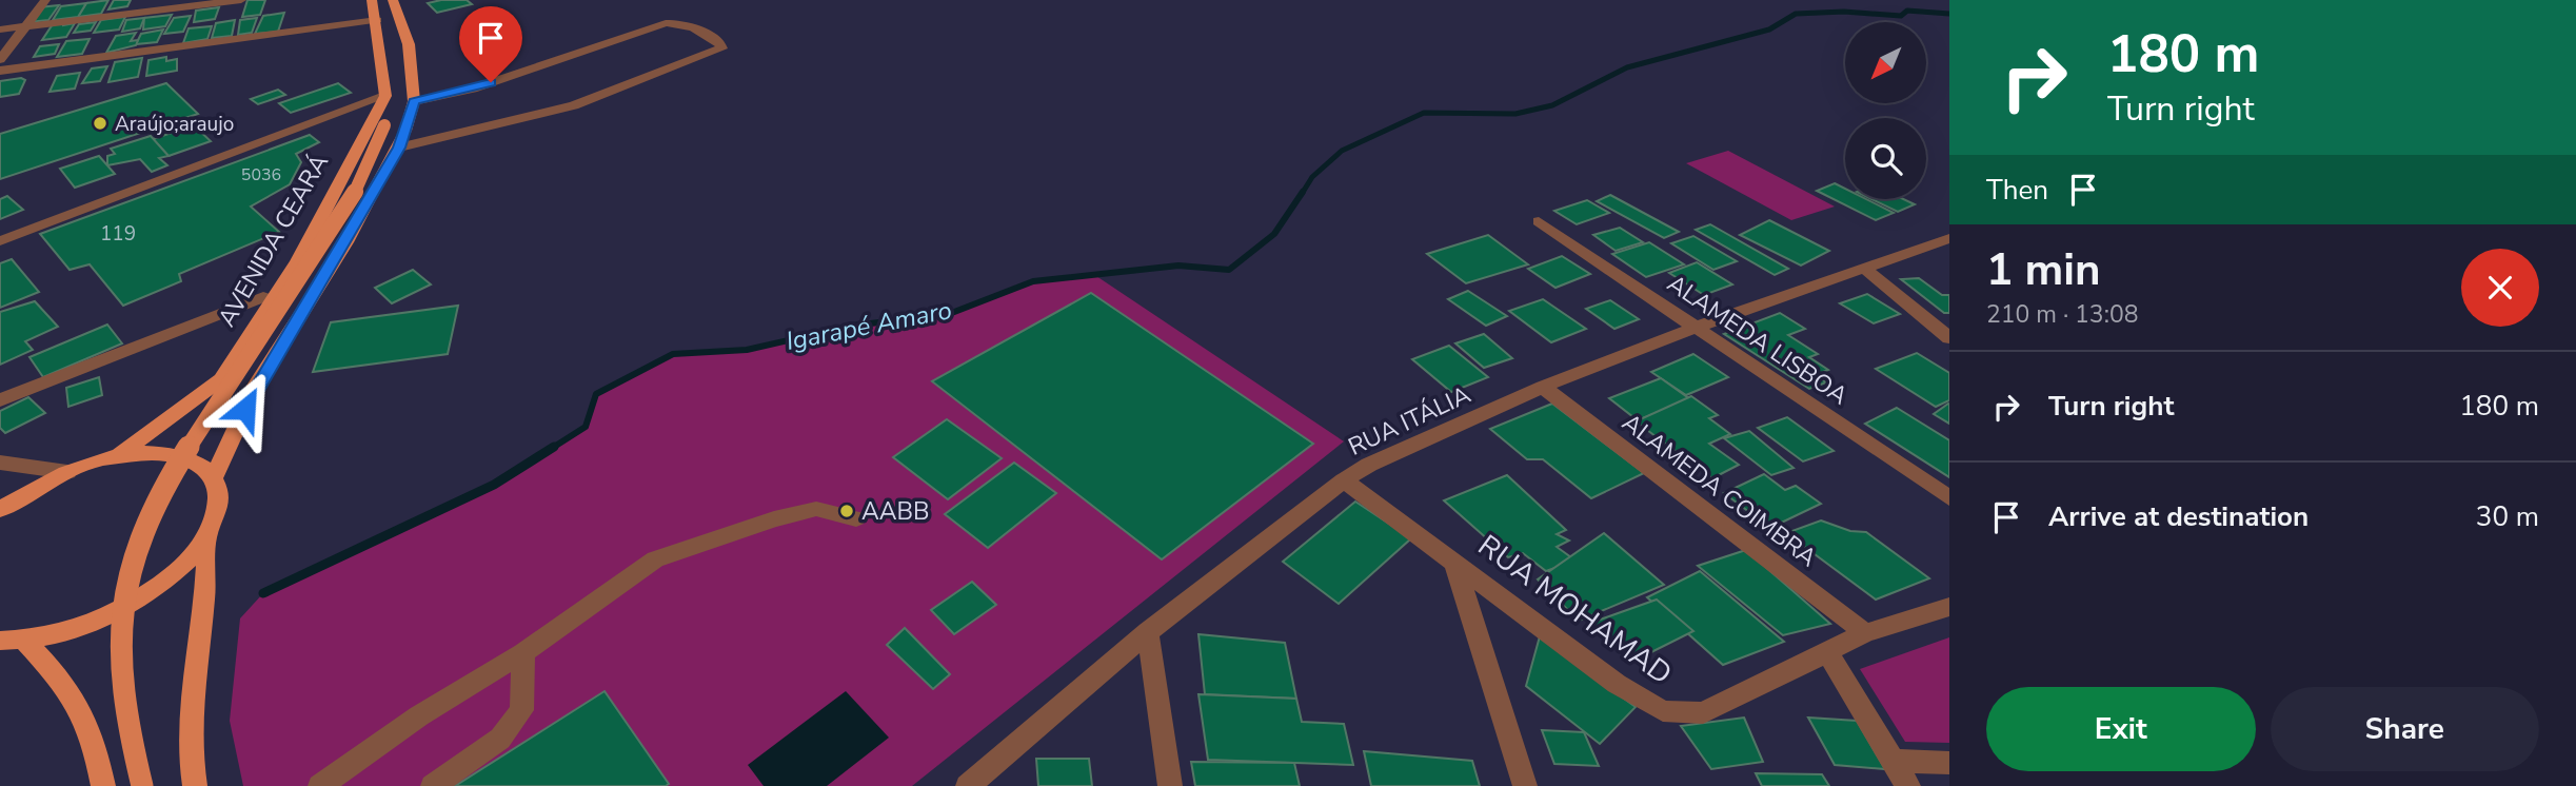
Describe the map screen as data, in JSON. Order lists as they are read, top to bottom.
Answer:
{
  "streets": {
    "main road": ["AVENIDA CEARÁ"],
    "street": [
      "ALAMEDA LISBOA",
      "RUA ITÁLIA",
      "ALAMEDA COIMBRA",
      "RUA MOHAMAD"
    ]
  },
  "crossings": [
    ["ALAMEDA LISBOA", "RUA ITÁLIA"],
    ["RUA ITÁLIA", "ALAMEDA COIMBRA"],
    ["RUA ITÁLIA", "RUA MOHAMAD"],
    ["ALAMEDA COIMBRA", "RUA MOHAMAD"]
  ],
  "water": ["Igarapé Amaro"],
  "places": ["Araújo;araujo", "AABB"],
  "house_numbers": ["5036", "119"],
  "north": "bottom left",
  "page": {
    "turn": ["180 m", "Turn right"],
    "then": "Then",
    "heading": ["1 min", "210 m · 13:08"],
    "list": [
      {
        "name": "Turn right",
        "value": "180 m"
      },
      {
        "name": "Arrive at destination",
        "value": "30 m"
      }
    ],
    "buttons": ["Exit", "Share"]
  }
}
